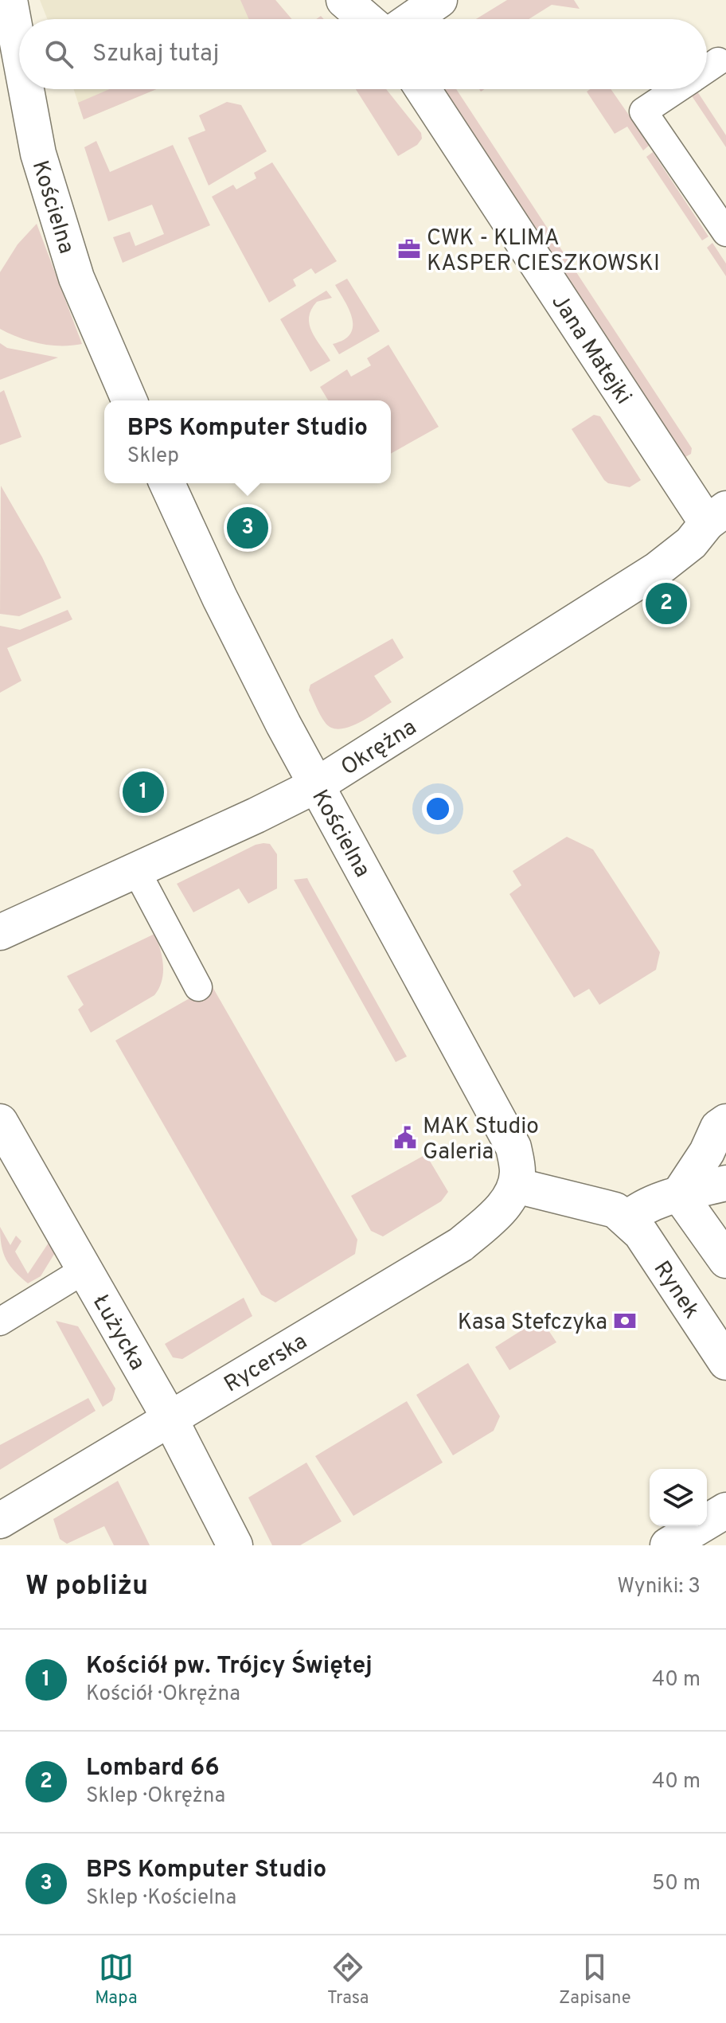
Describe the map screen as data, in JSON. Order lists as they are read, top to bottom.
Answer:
{
  "streets": {
    "street": [
      "Kościelna",
      "Jana Matejki",
      "Okrężna",
      "Rynek",
      "Łużycka",
      "Rycerska"
    ]
  },
  "crossings": [
    ["Kościelna", "Okrężna"],
    ["Kościelna", "Rynek"],
    ["Kościelna", "Rycerska"],
    ["Jana Matejki", "Okrężna"],
    ["Rynek", "Rycerska"],
    ["Łużycka", "Rycerska"]
  ],
  "places": {
    "office": ["CWK - KLIMA KASPER CIESZKOWSKI"],
    "public building": ["MAK Studio Galeria"],
    "bank": ["Kasa Stefczyka"]
  },
  "page": {
    "search": "Szukaj tutaj",
    "popup": ["BPS Komputer Studio", "Sklep"],
    "pins": ["3", "2", "1"],
    "heading": ["W pobliżu", "Wyniki: 3"],
    "list": [
      {
        "mark": "1",
        "name": "Kościół pw. Trójcy Świętej",
        "note": "Kościół · Okrężna",
        "value": "40 m"
      },
      {
        "mark": "2",
        "name": "Lombard 66",
        "note": "Sklep · Okrężna",
        "value": "40 m"
      },
      {
        "mark": "3",
        "name": "BPS Komputer Studio",
        "note": "Sklep · Kościelna",
        "value": "50 m"
      }
    ],
    "nav": ["Mapa", "Trasa", "Zapisane"]
  }
}
